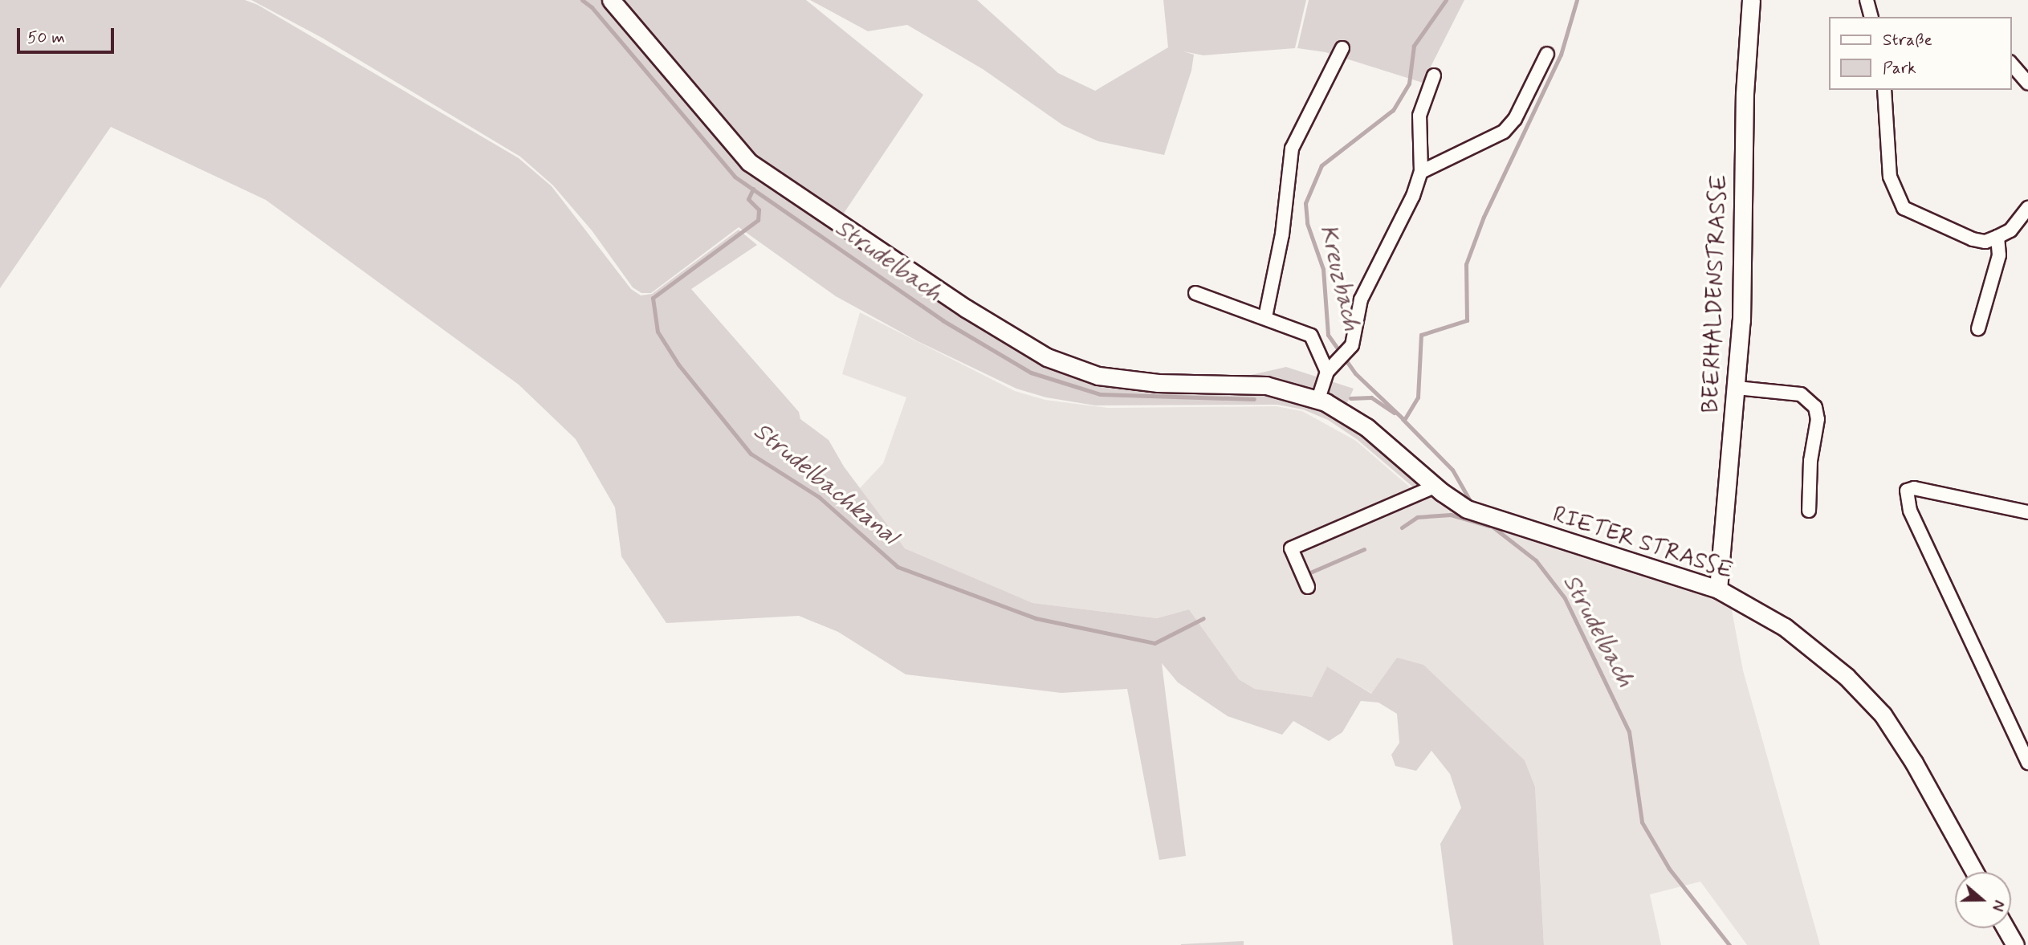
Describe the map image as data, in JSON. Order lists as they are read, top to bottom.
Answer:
{
  "streets": {
    "street": ["BEERHALDENSTRASSE", "RIETER STRASSE"]
  },
  "crossings": [
    ["BEERHALDENSTRASSE", "RIETER STRASSE"]
  ],
  "water": ["Strudelbach", "Kreuzbach", "Strudelbachkanal"],
  "legend": ["Straße", "Park"],
  "scale_bar": "50 m",
  "north": "right"
}
